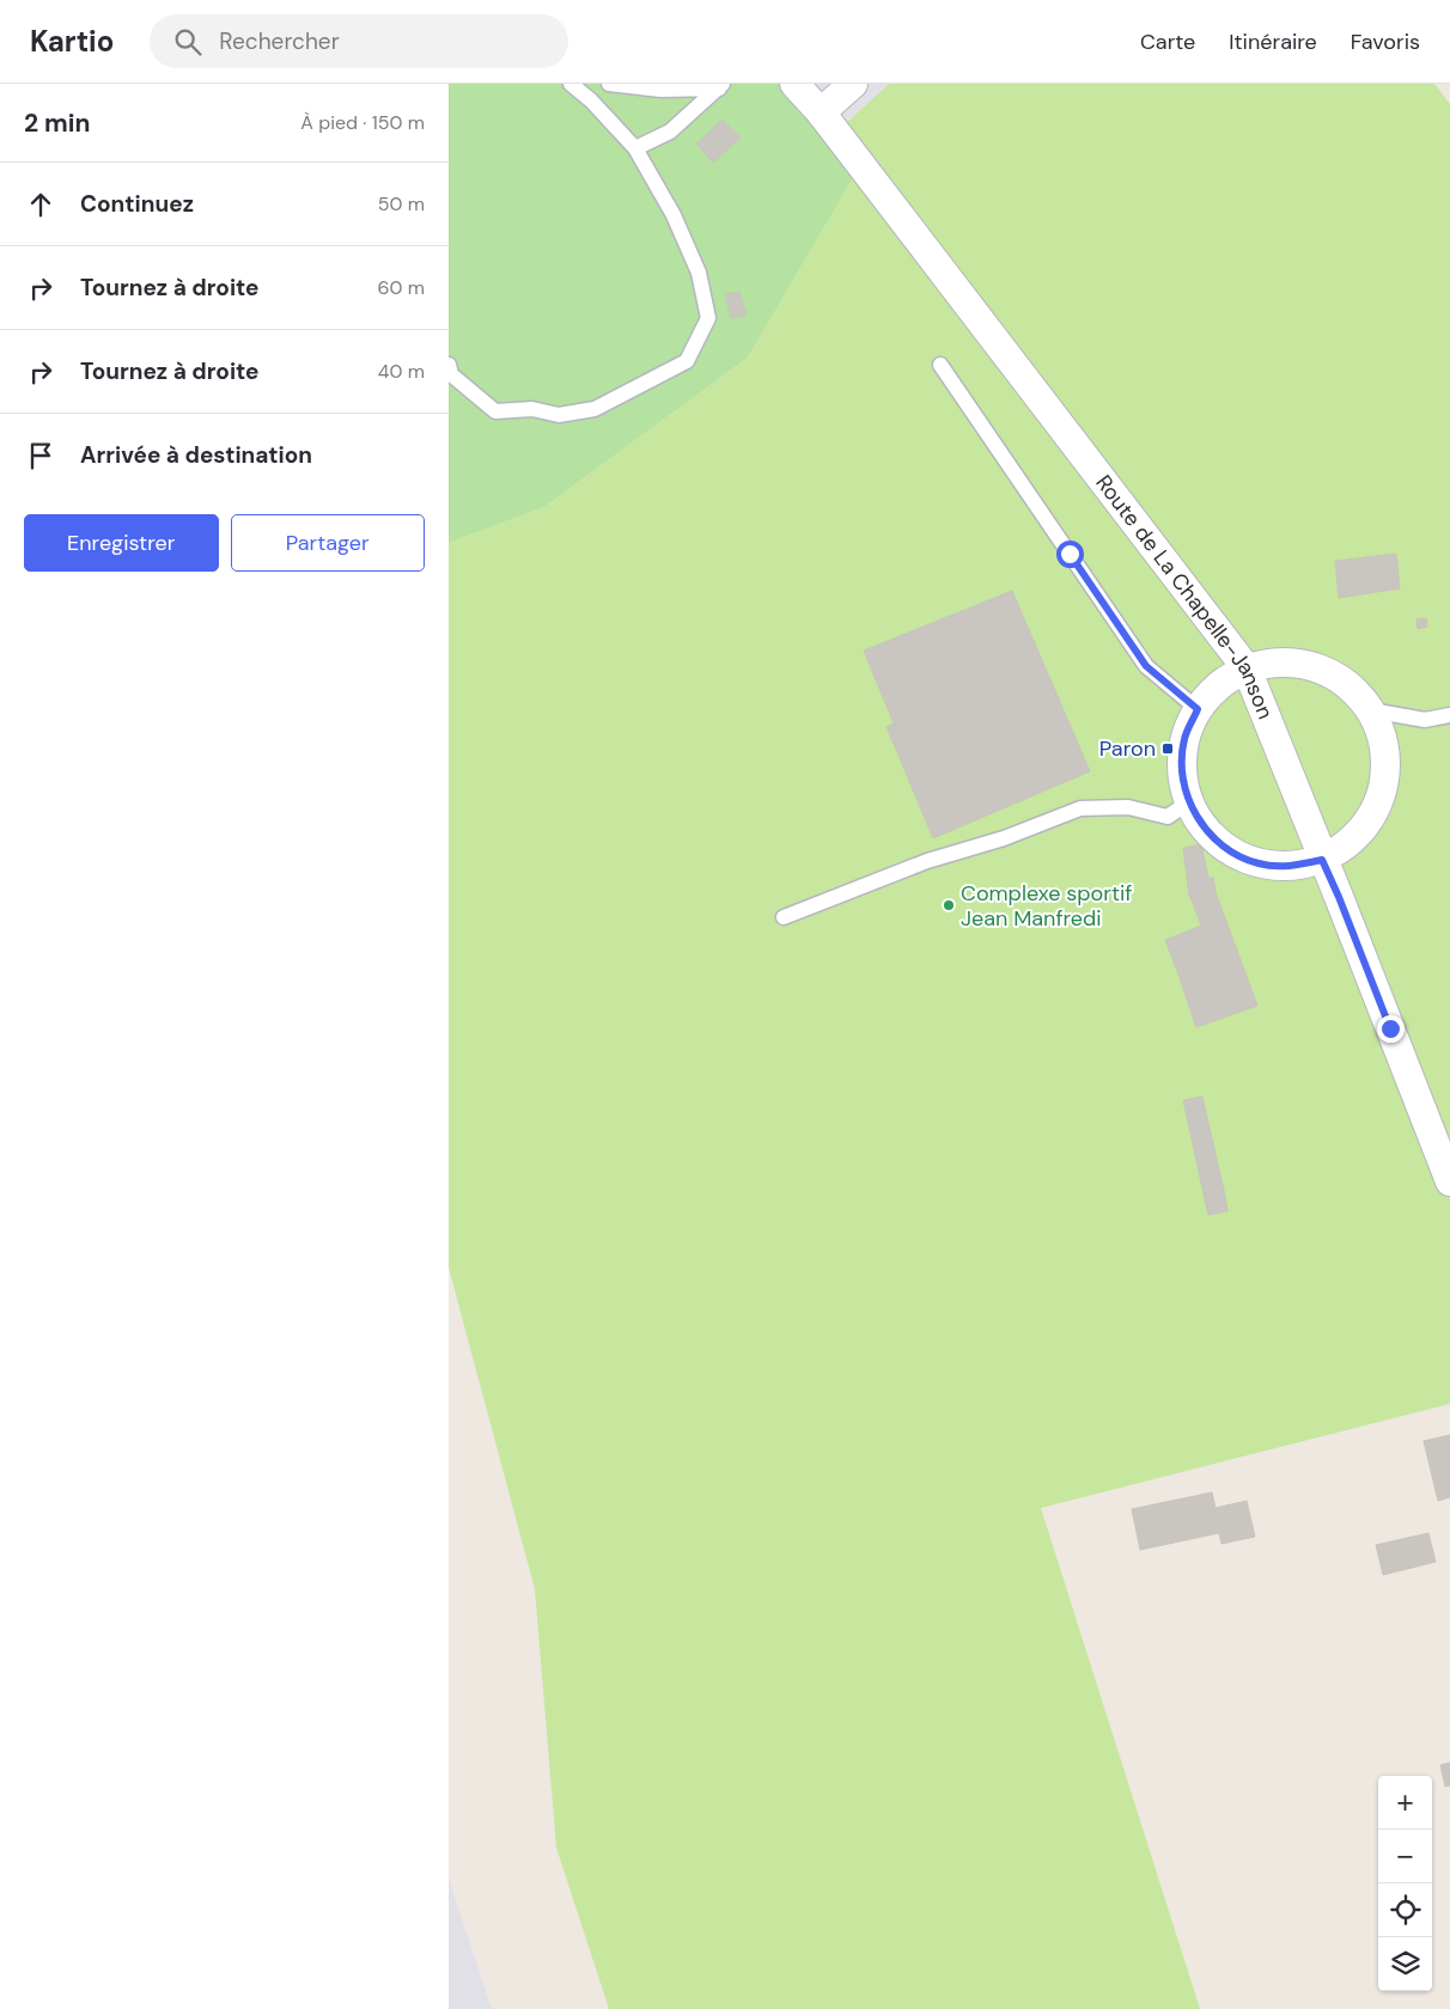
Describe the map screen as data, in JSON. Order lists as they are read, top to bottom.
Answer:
{
  "streets": {
    "street": ["Route de La Chapelle-Janson"]
  },
  "places": {
    "transit": ["Paron"],
    "other": ["Complexe sportif Jean Manfredi"]
  },
  "page": {
    "header": "Kartio",
    "search": "Rechercher",
    "nav": ["Carte", "Itinéraire", "Favoris"],
    "heading": ["2 min", "À pied · 150 m"],
    "list": [
      ["Continuez", "50 m"],
      ["Tournez à droite", "60 m"],
      ["Tournez à droite", "40 m"],
      "Arrivée à destination"
    ],
    "buttons": ["Enregistrer", "Partager"],
    "map_buttons": ["+", "−"]
  }
}
